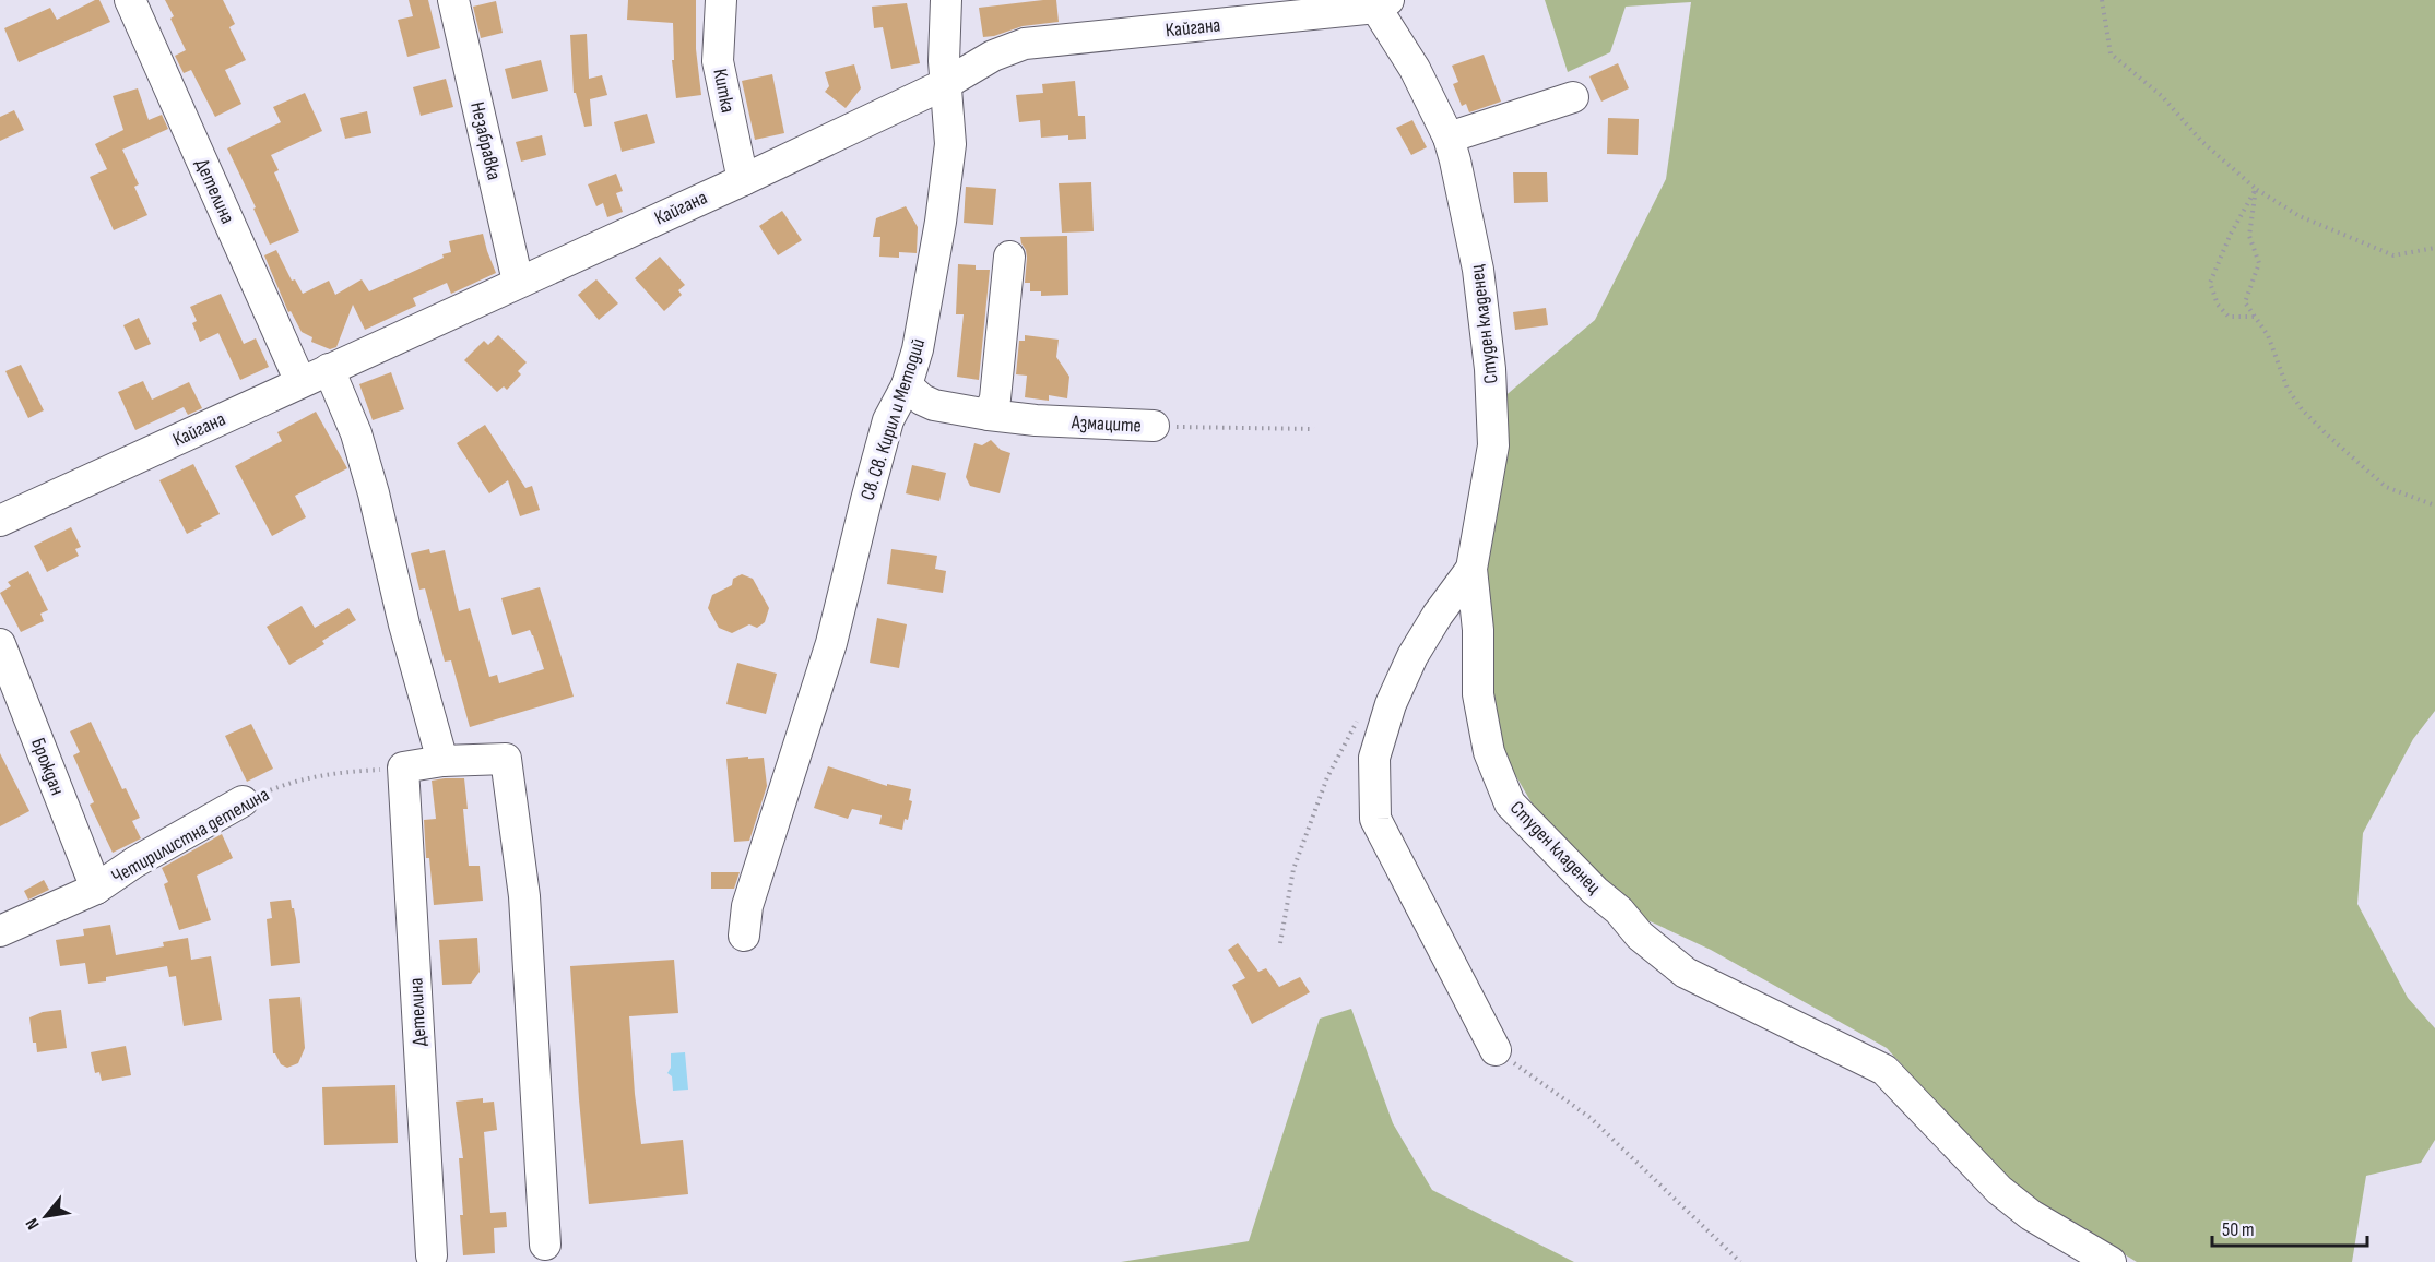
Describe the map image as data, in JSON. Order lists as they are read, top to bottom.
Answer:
{
  "streets": {
    "street": [
      "Кайгана",
      "Китка",
      "Незабравка",
      "Детелина",
      "Студен кладенец",
      "Св. Св. Кирил и Методий",
      "Азмаците",
      "Брождан",
      "Четирилистна детелина"
    ]
  },
  "crossings": [
    ["Кайгана", "Китка"],
    ["Кайгана", "Незабравка"],
    ["Кайгана", "Детелина"],
    ["Кайгана", "Студен кладенец"],
    ["Кайгана", "Св. Св. Кирил и Методий"],
    ["Детелина", "Четирилистна детелина"],
    ["Св. Св. Кирил и Методий", "Азмаците"],
    ["Брождан", "Четирилистна детелина"]
  ],
  "scale_bar": "50 m",
  "north": "bottom left"
}
